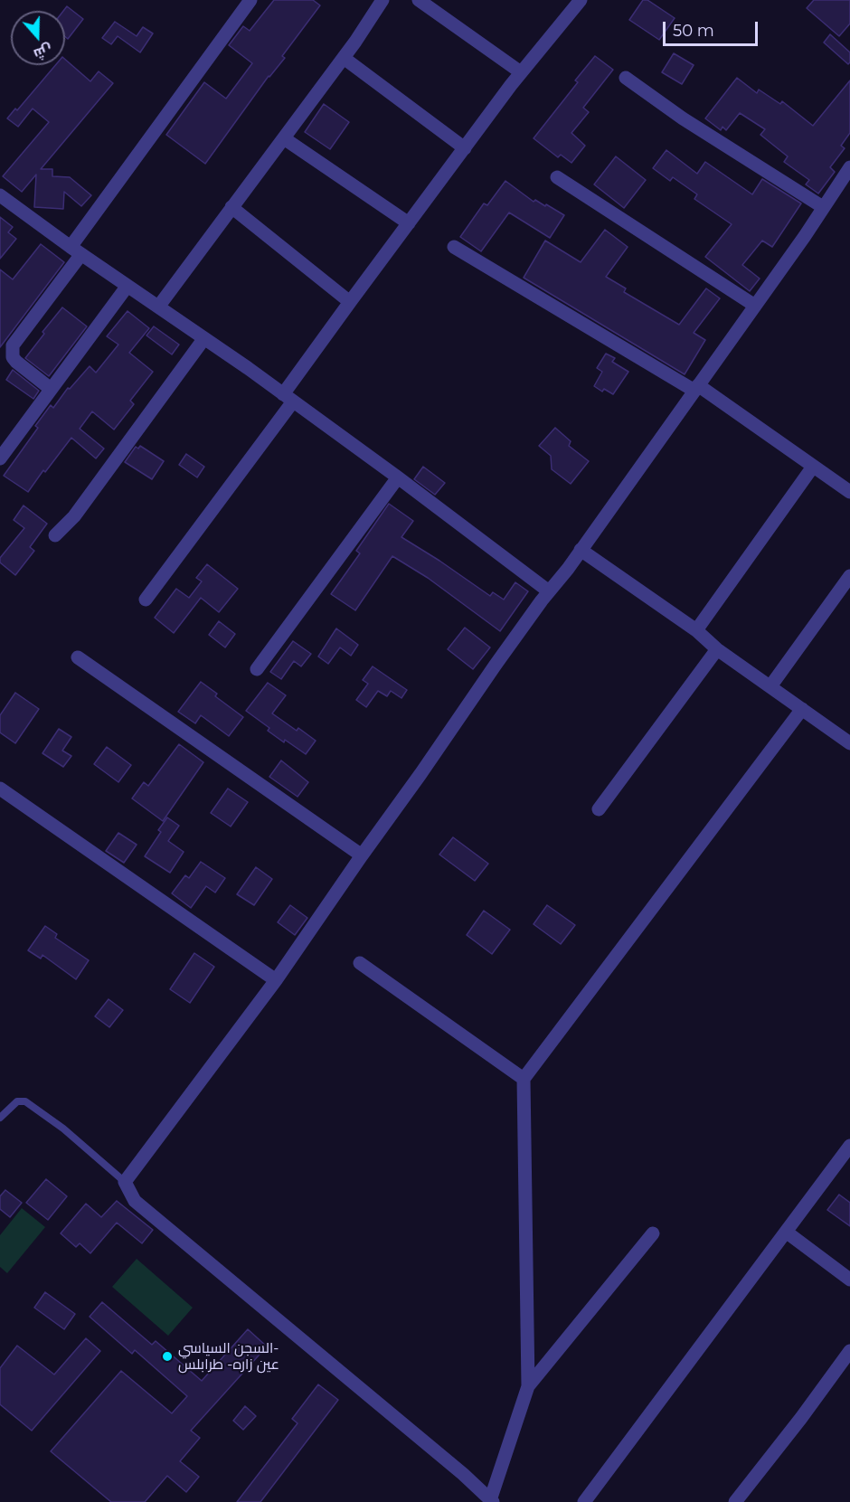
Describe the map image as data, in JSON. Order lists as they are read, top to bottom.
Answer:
{
  "places": ["السجن السياسي- عين زاره- طرابلس"],
  "scale_bar": "50 m",
  "north": "bottom"
}
